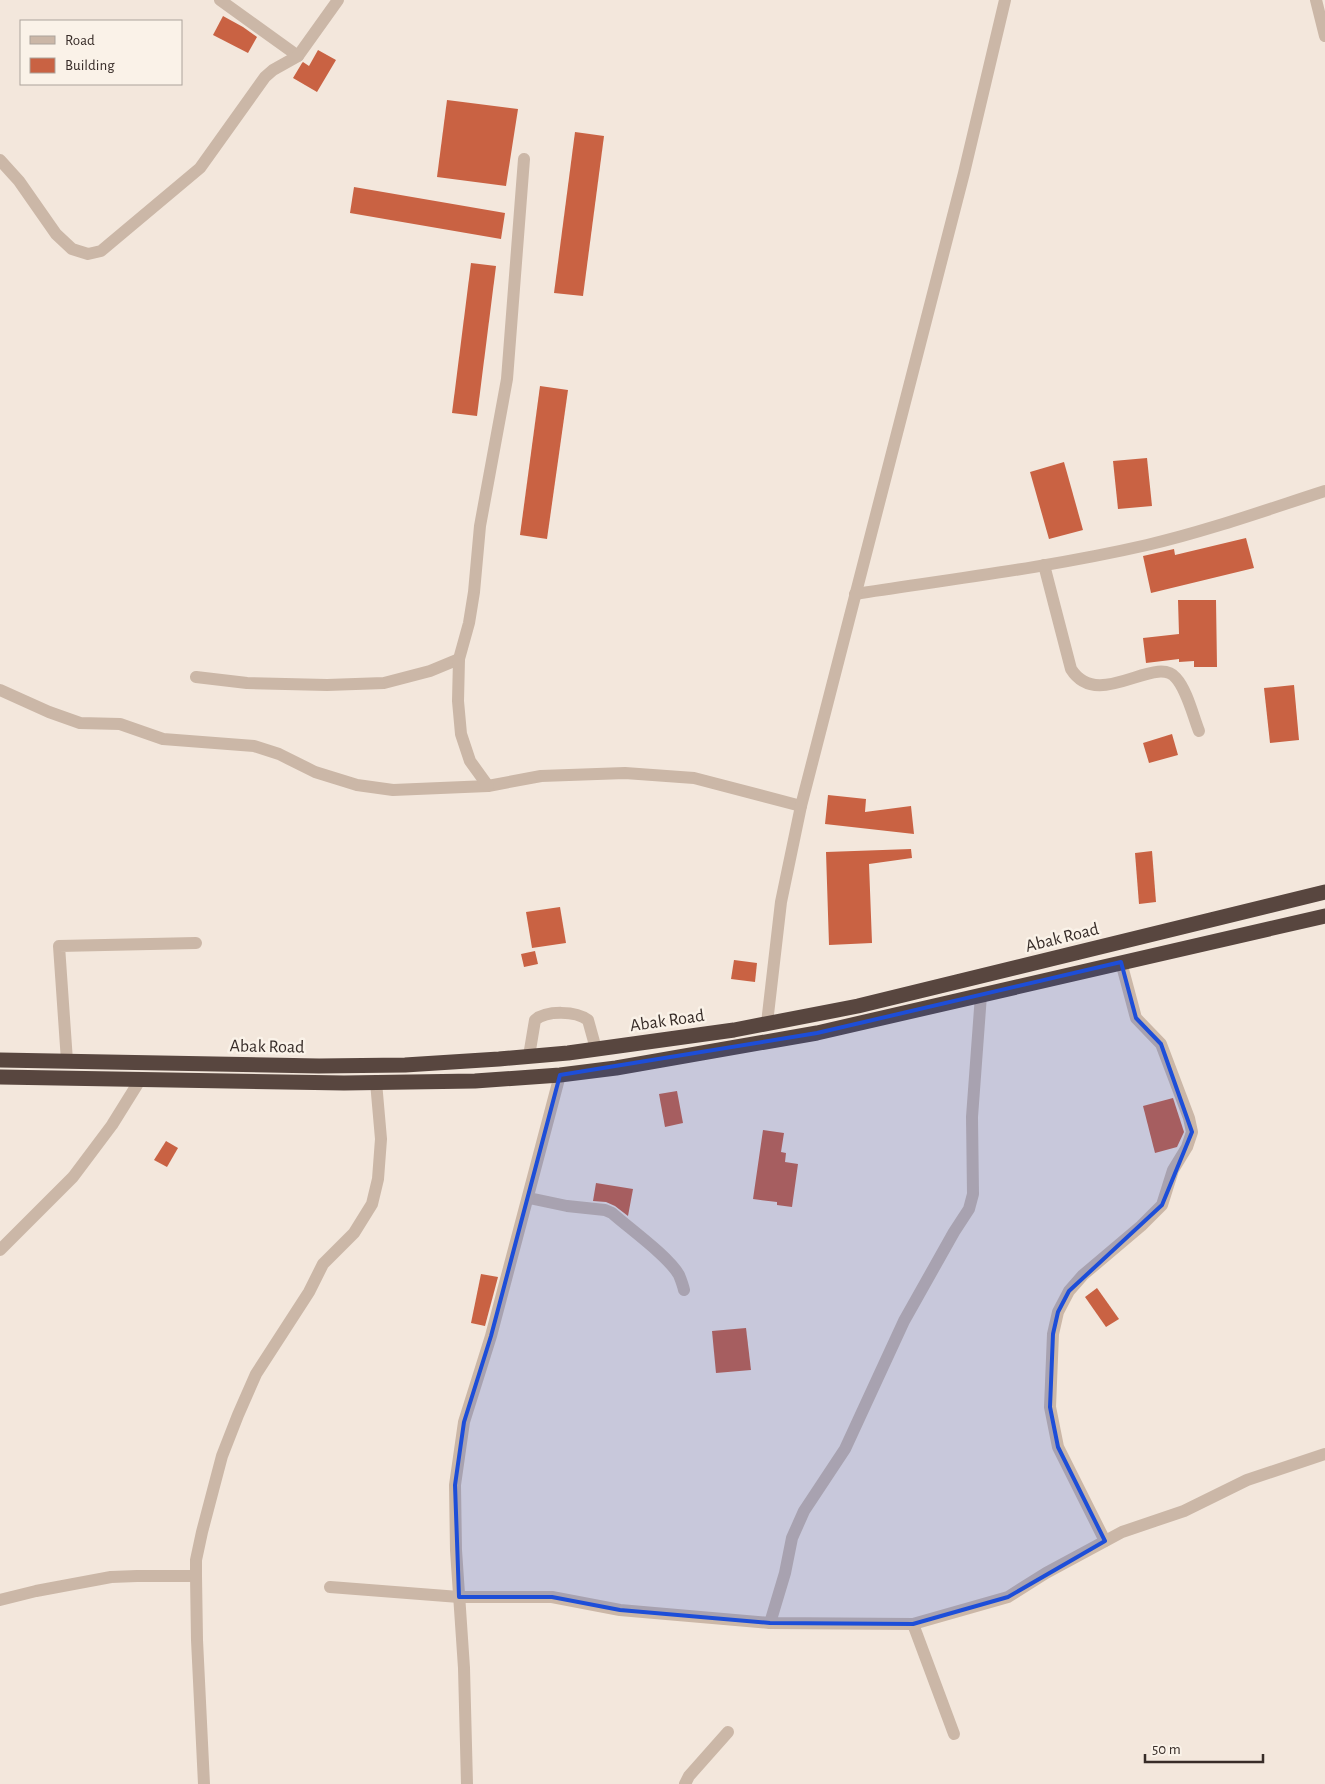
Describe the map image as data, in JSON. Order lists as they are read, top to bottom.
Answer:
{
  "streets": {
    "highway": ["Abak Road"]
  },
  "legend": ["Road", "Building"],
  "scale_bar": "50 m"
}
